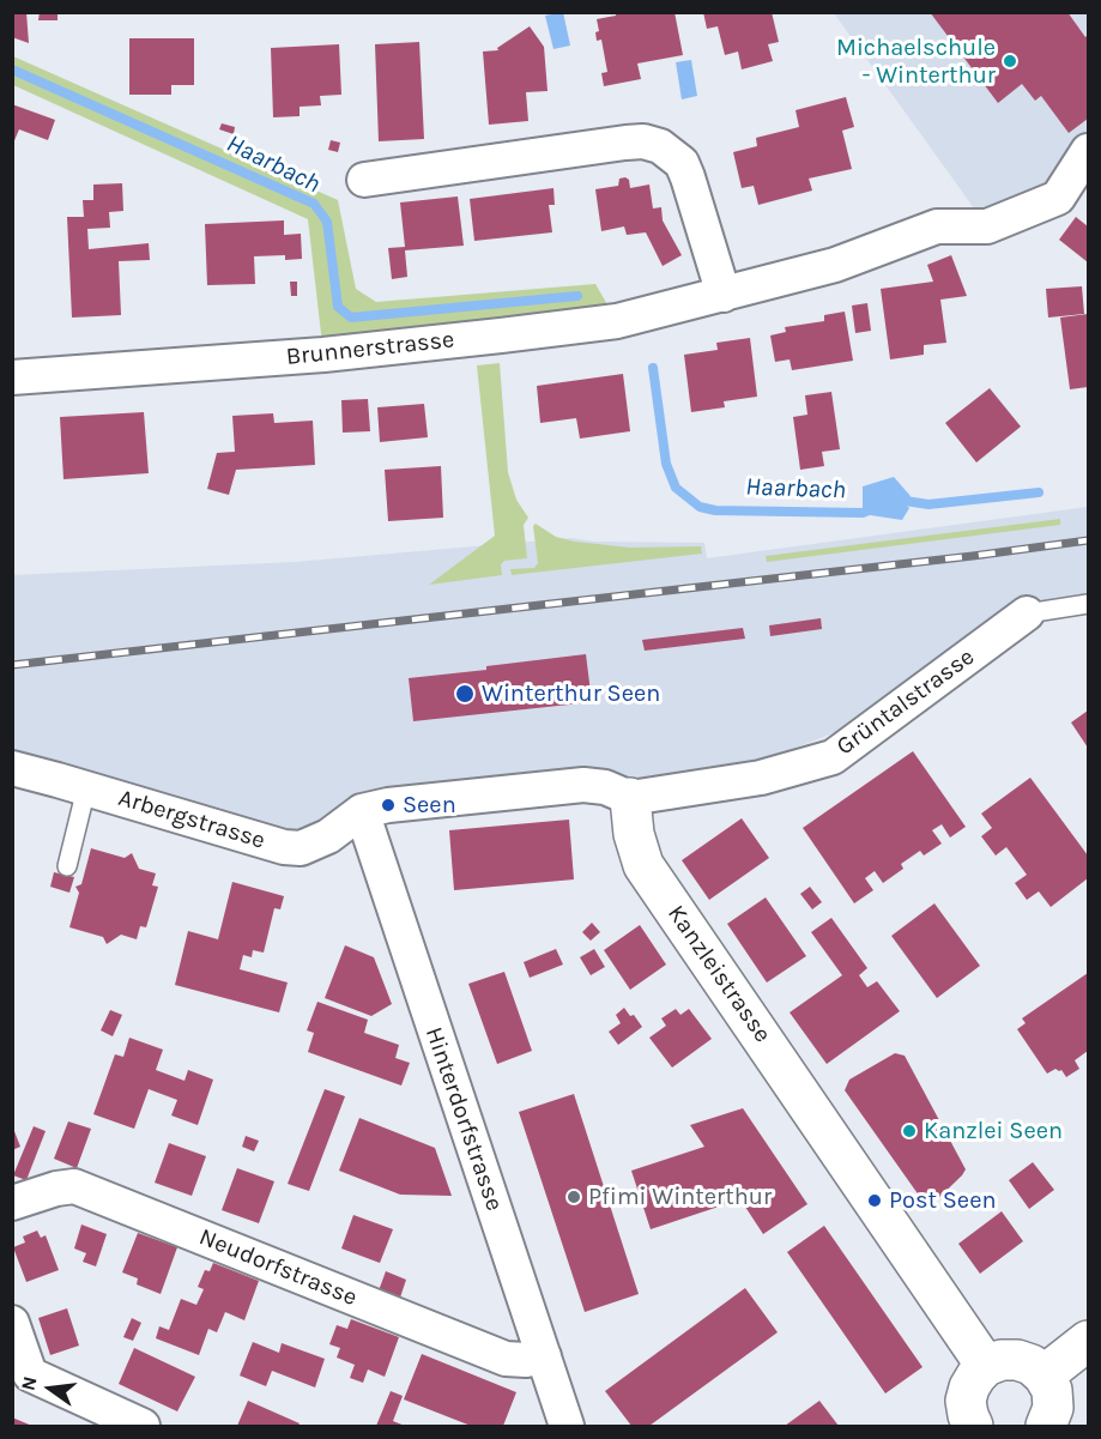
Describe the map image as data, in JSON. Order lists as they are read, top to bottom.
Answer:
{
  "streets": {
    "street": [
      "Brunnerstrasse",
      "Grüntalstrasse",
      "Arbergstrasse",
      "Kanzleistrasse",
      "Hinterdorfstrasse",
      "Neudorfstrasse"
    ]
  },
  "crossings": [
    ["Grüntalstrasse", "Kanzleistrasse"],
    ["Arbergstrasse", "Hinterdorfstrasse"],
    ["Hinterdorfstrasse", "Neudorfstrasse"]
  ],
  "water": ["Haarbach"],
  "places": [
    "Michaelschule - Winterthur",
    "Winterthur Seen",
    "Seen",
    "Kanzlei Seen",
    "Pfimi Winterthur",
    "Post Seen"
  ],
  "north": "left"
}
